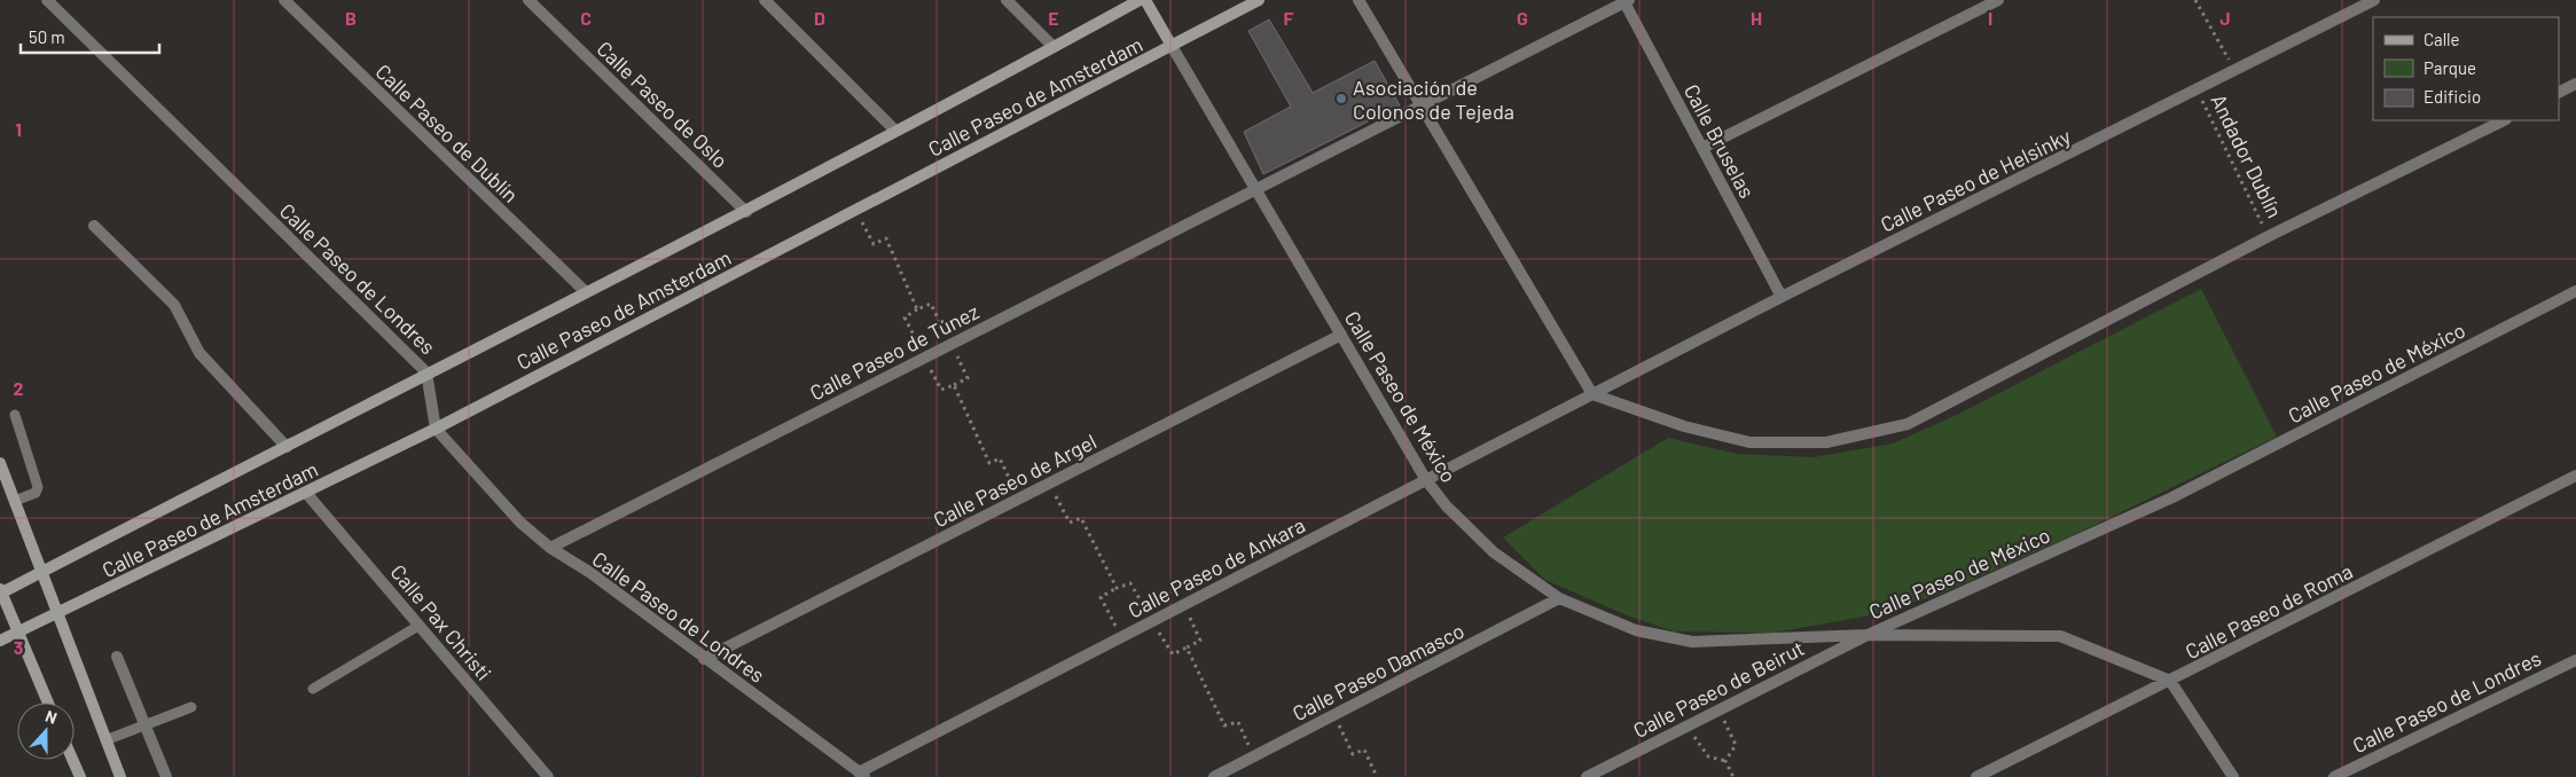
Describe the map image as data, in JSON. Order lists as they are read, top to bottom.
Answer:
{
  "streets": {
    "main road": ["Calle Paseo de Amsterdam", "Calle Paseo de México"],
    "street": [
      "Calle Paseo de Oslo",
      "Calle Paseo de Dublín",
      "Calle Bruselas",
      "Calle Paseo de Helsinky",
      "Calle Paseo de Londres",
      "Calle Paseo de Túnez",
      "Calle Paseo de Argel",
      "Calle Paseo de Ankara",
      "Calle Paseo de Roma",
      "Calle Pax Christi",
      "Calle Paseo Damasco",
      "Calle Paseo de Beirut"
    ],
    "path": ["Andador Dublín"]
  },
  "crossings": [
    ["Calle Paseo de Amsterdam", "Calle Paseo de Oslo"],
    ["Calle Paseo de Amsterdam", "Calle Paseo de Dublín"],
    ["Calle Paseo de Amsterdam", "Calle Paseo de Londres"],
    ["Calle Paseo de Amsterdam", "Calle Paseo de México"],
    ["Calle Paseo de Amsterdam", "Calle Pax Christi"],
    ["Calle Bruselas", "Calle Paseo de Helsinky"],
    ["Calle Bruselas", "Calle Paseo de Túnez"],
    ["Andador Dublín", "Calle Paseo de Helsinky"],
    ["Calle Paseo de Helsinky", "Calle Paseo de Ankara"],
    ["Calle Paseo de Londres", "Calle Paseo de Túnez"],
    ["Calle Paseo de Londres", "Calle Paseo de Argel"],
    ["Calle Paseo de Londres", "Calle Paseo de Ankara"],
    ["Calle Paseo de Túnez", "Calle Paseo de México"],
    ["Calle Paseo de México", "Calle Paseo de Argel"],
    ["Calle Paseo de México", "Calle Paseo de Ankara"],
    ["Calle Paseo de México", "Calle Paseo Damasco"],
    ["Calle Paseo de México", "Calle Paseo de Beirut"]
  ],
  "places": ["Asociación de Colonos de Tejeda"],
  "legend": ["Calle", "Parque", "Edificio"],
  "scale_bar": "50 m",
  "north": "top",
  "grid": {
    "columns": [
      "B",
      "C",
      "D",
      "E",
      "F",
      "G",
      "H",
      "I",
      "J"
    ],
    "rows": ["1", "2", "3"]
  }
}
